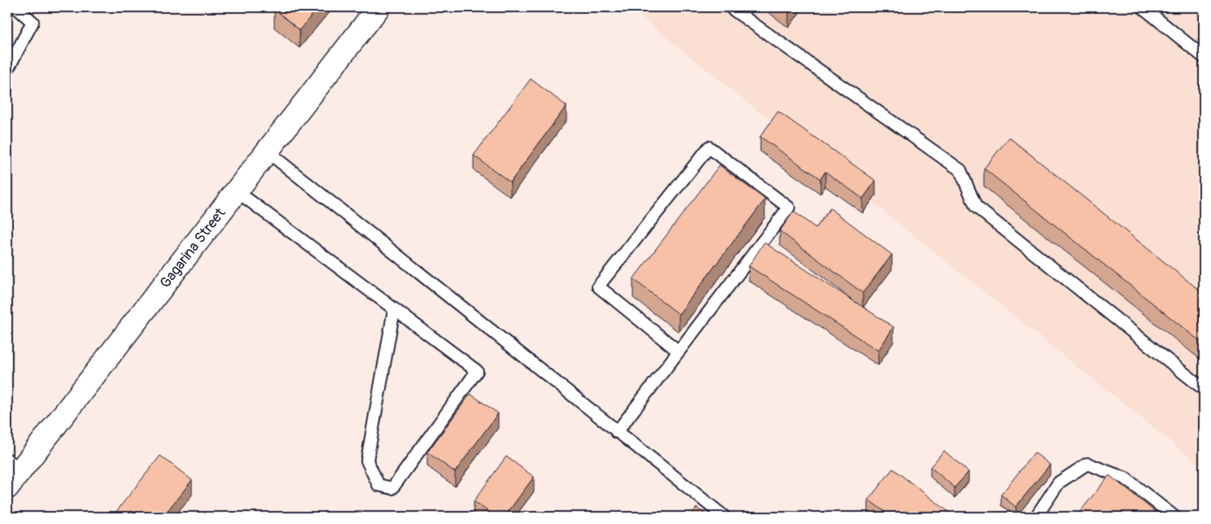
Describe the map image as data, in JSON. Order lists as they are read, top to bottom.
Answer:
{
  "streets": {
    "main road": ["Gagarina Street"]
  }
}
